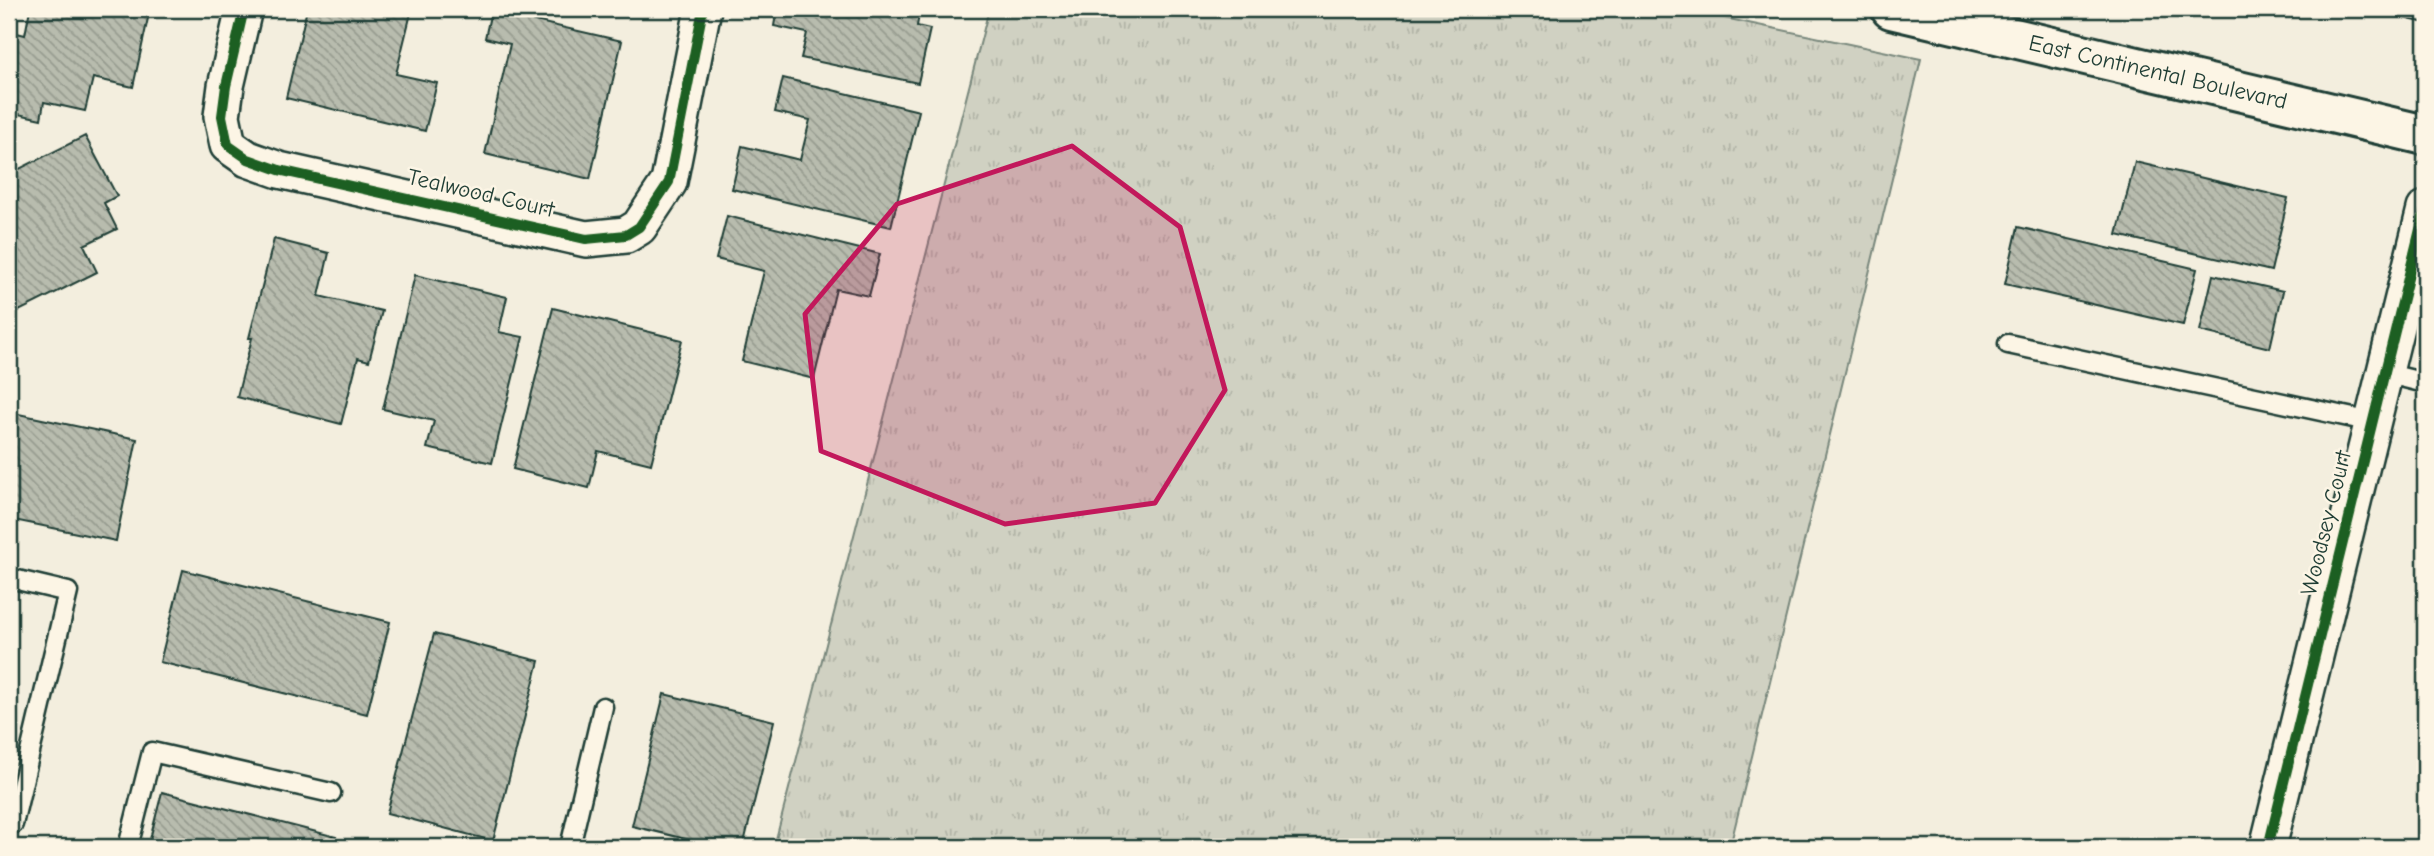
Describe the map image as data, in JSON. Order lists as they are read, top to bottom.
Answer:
{
  "streets": {
    "main road": ["East Continental Boulevard"],
    "street": ["Tealwood Court", "Woodsey Court"]
  }
}
